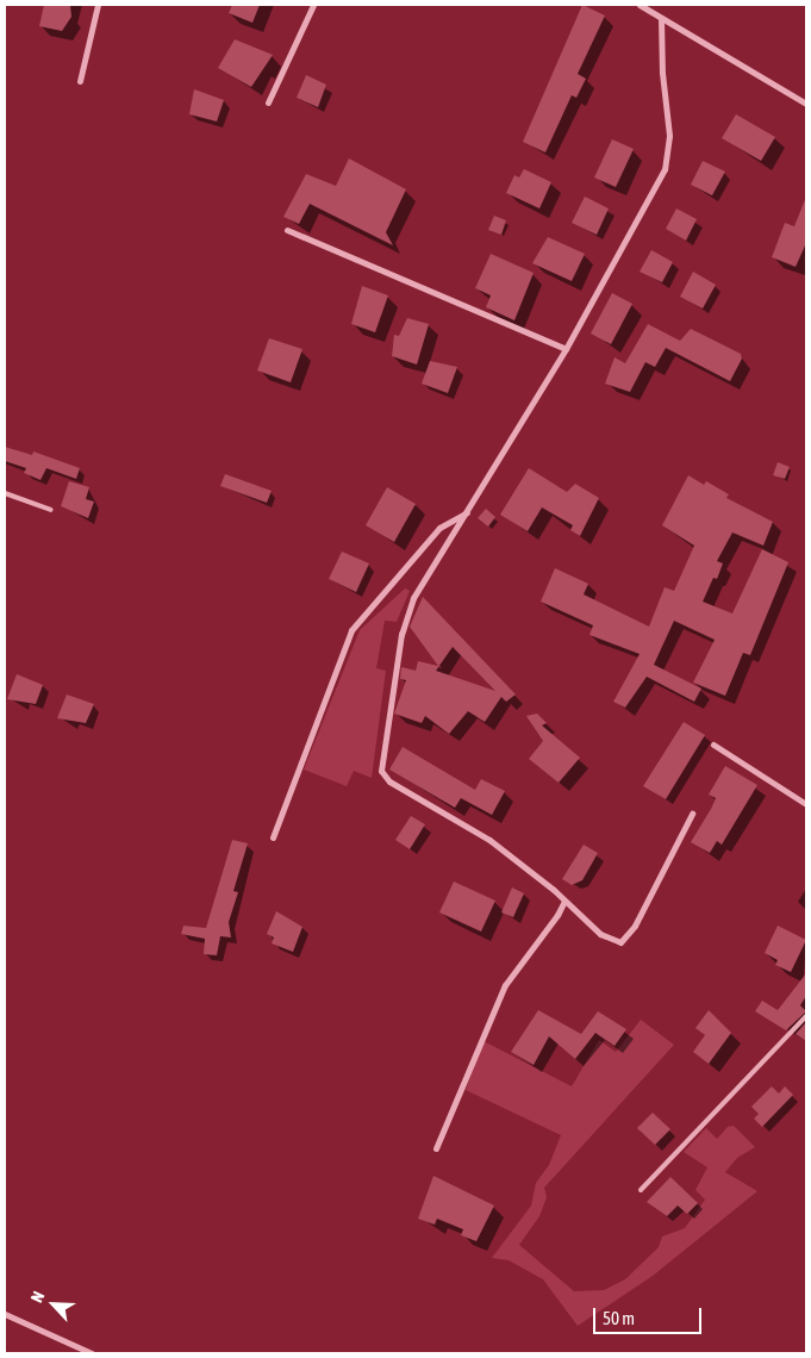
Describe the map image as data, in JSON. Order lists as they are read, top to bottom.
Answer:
{
  "scale_bar": "50 m",
  "north": "top left"
}
